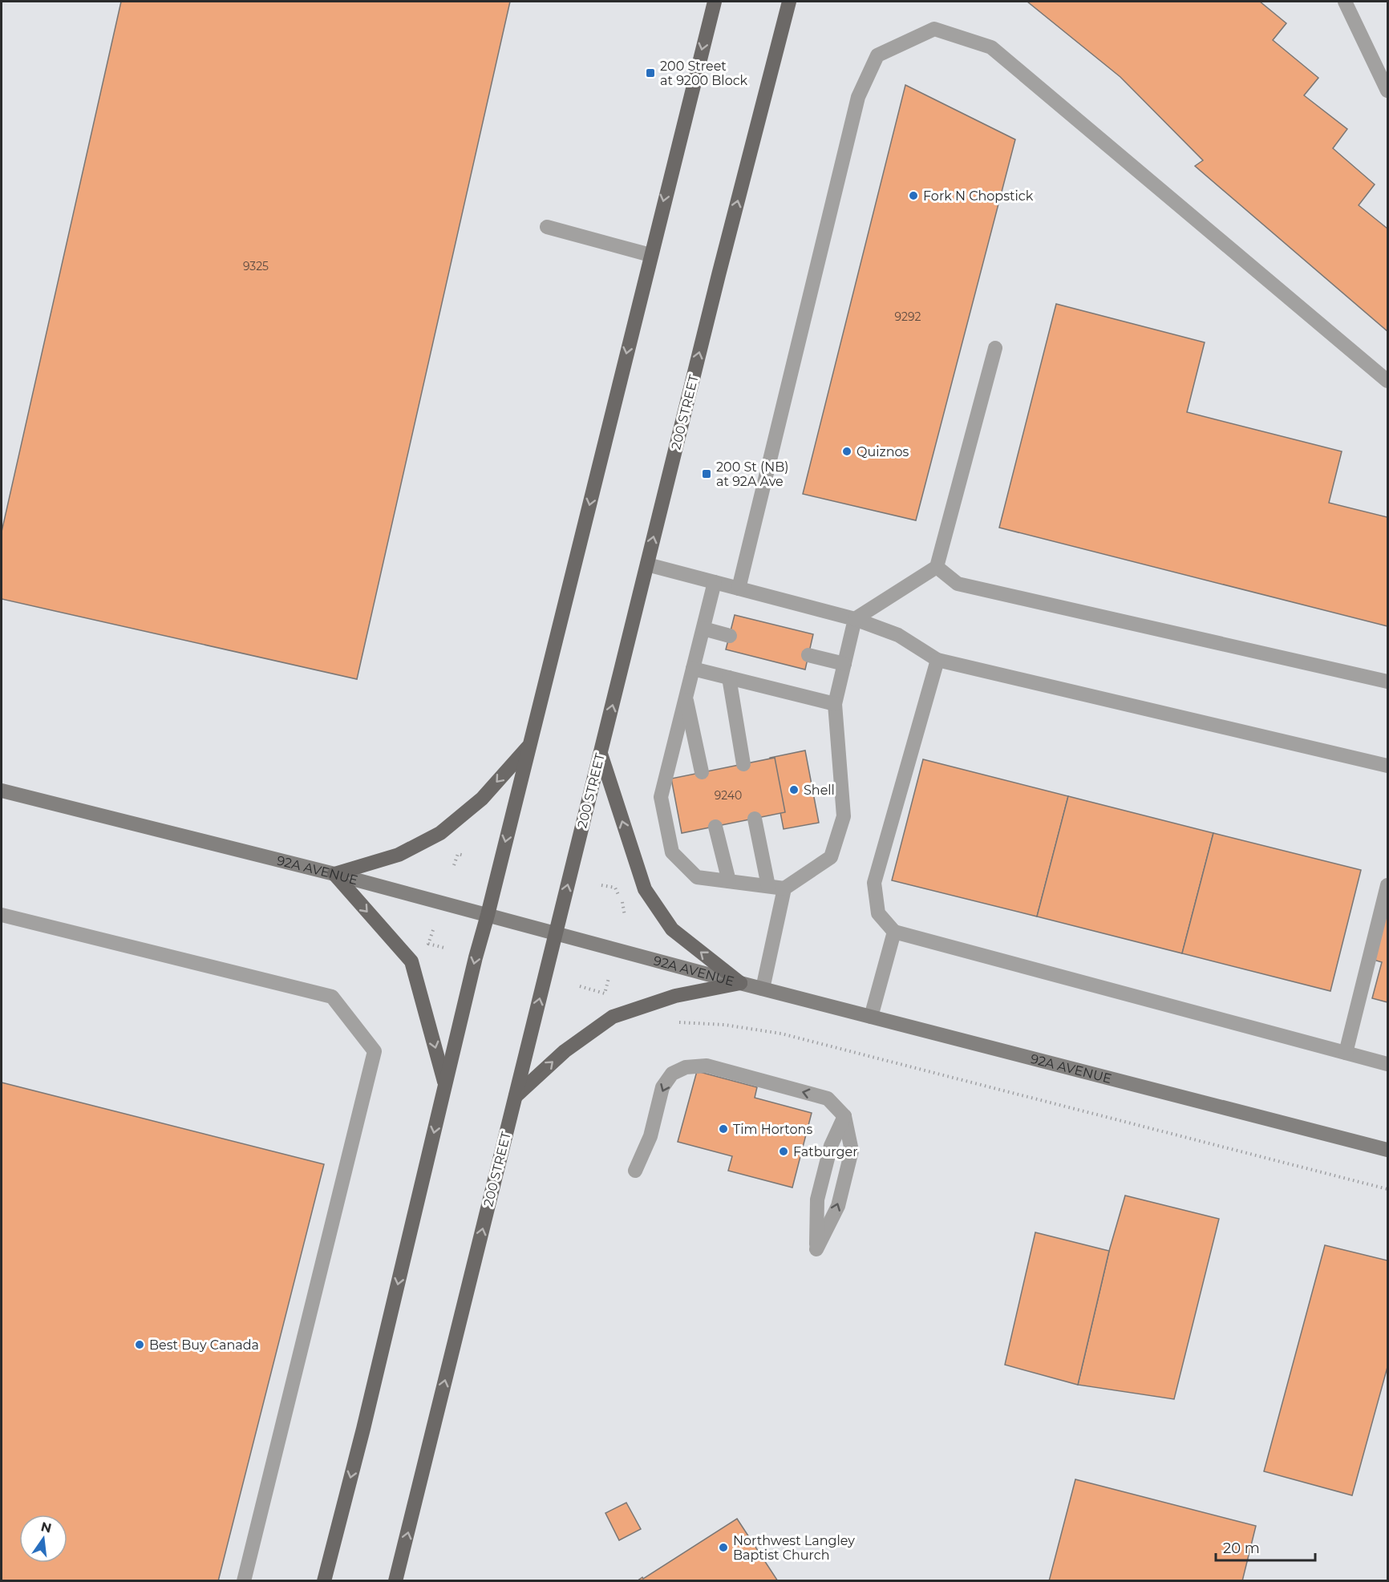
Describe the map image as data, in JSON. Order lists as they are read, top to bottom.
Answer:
{
  "streets": {
    "main road": ["200 STREET"],
    "street": ["92A AVENUE"]
  },
  "crossings": [
    ["200 STREET", "92A AVENUE"]
  ],
  "places": {
    "transit": ["200 Street at 9200 Block", "200 St (NB) at 92A Ave"],
    "other": [
      "Fork N Chopstick",
      "Quiznos",
      "Shell",
      "Tim Hortons",
      "Fatburger",
      "Best Buy Canada",
      "Northwest Langley Baptist Church"
    ]
  },
  "house_numbers": ["9325", "9292", "9240"],
  "scale_bar": "20 m",
  "north": "top"
}
